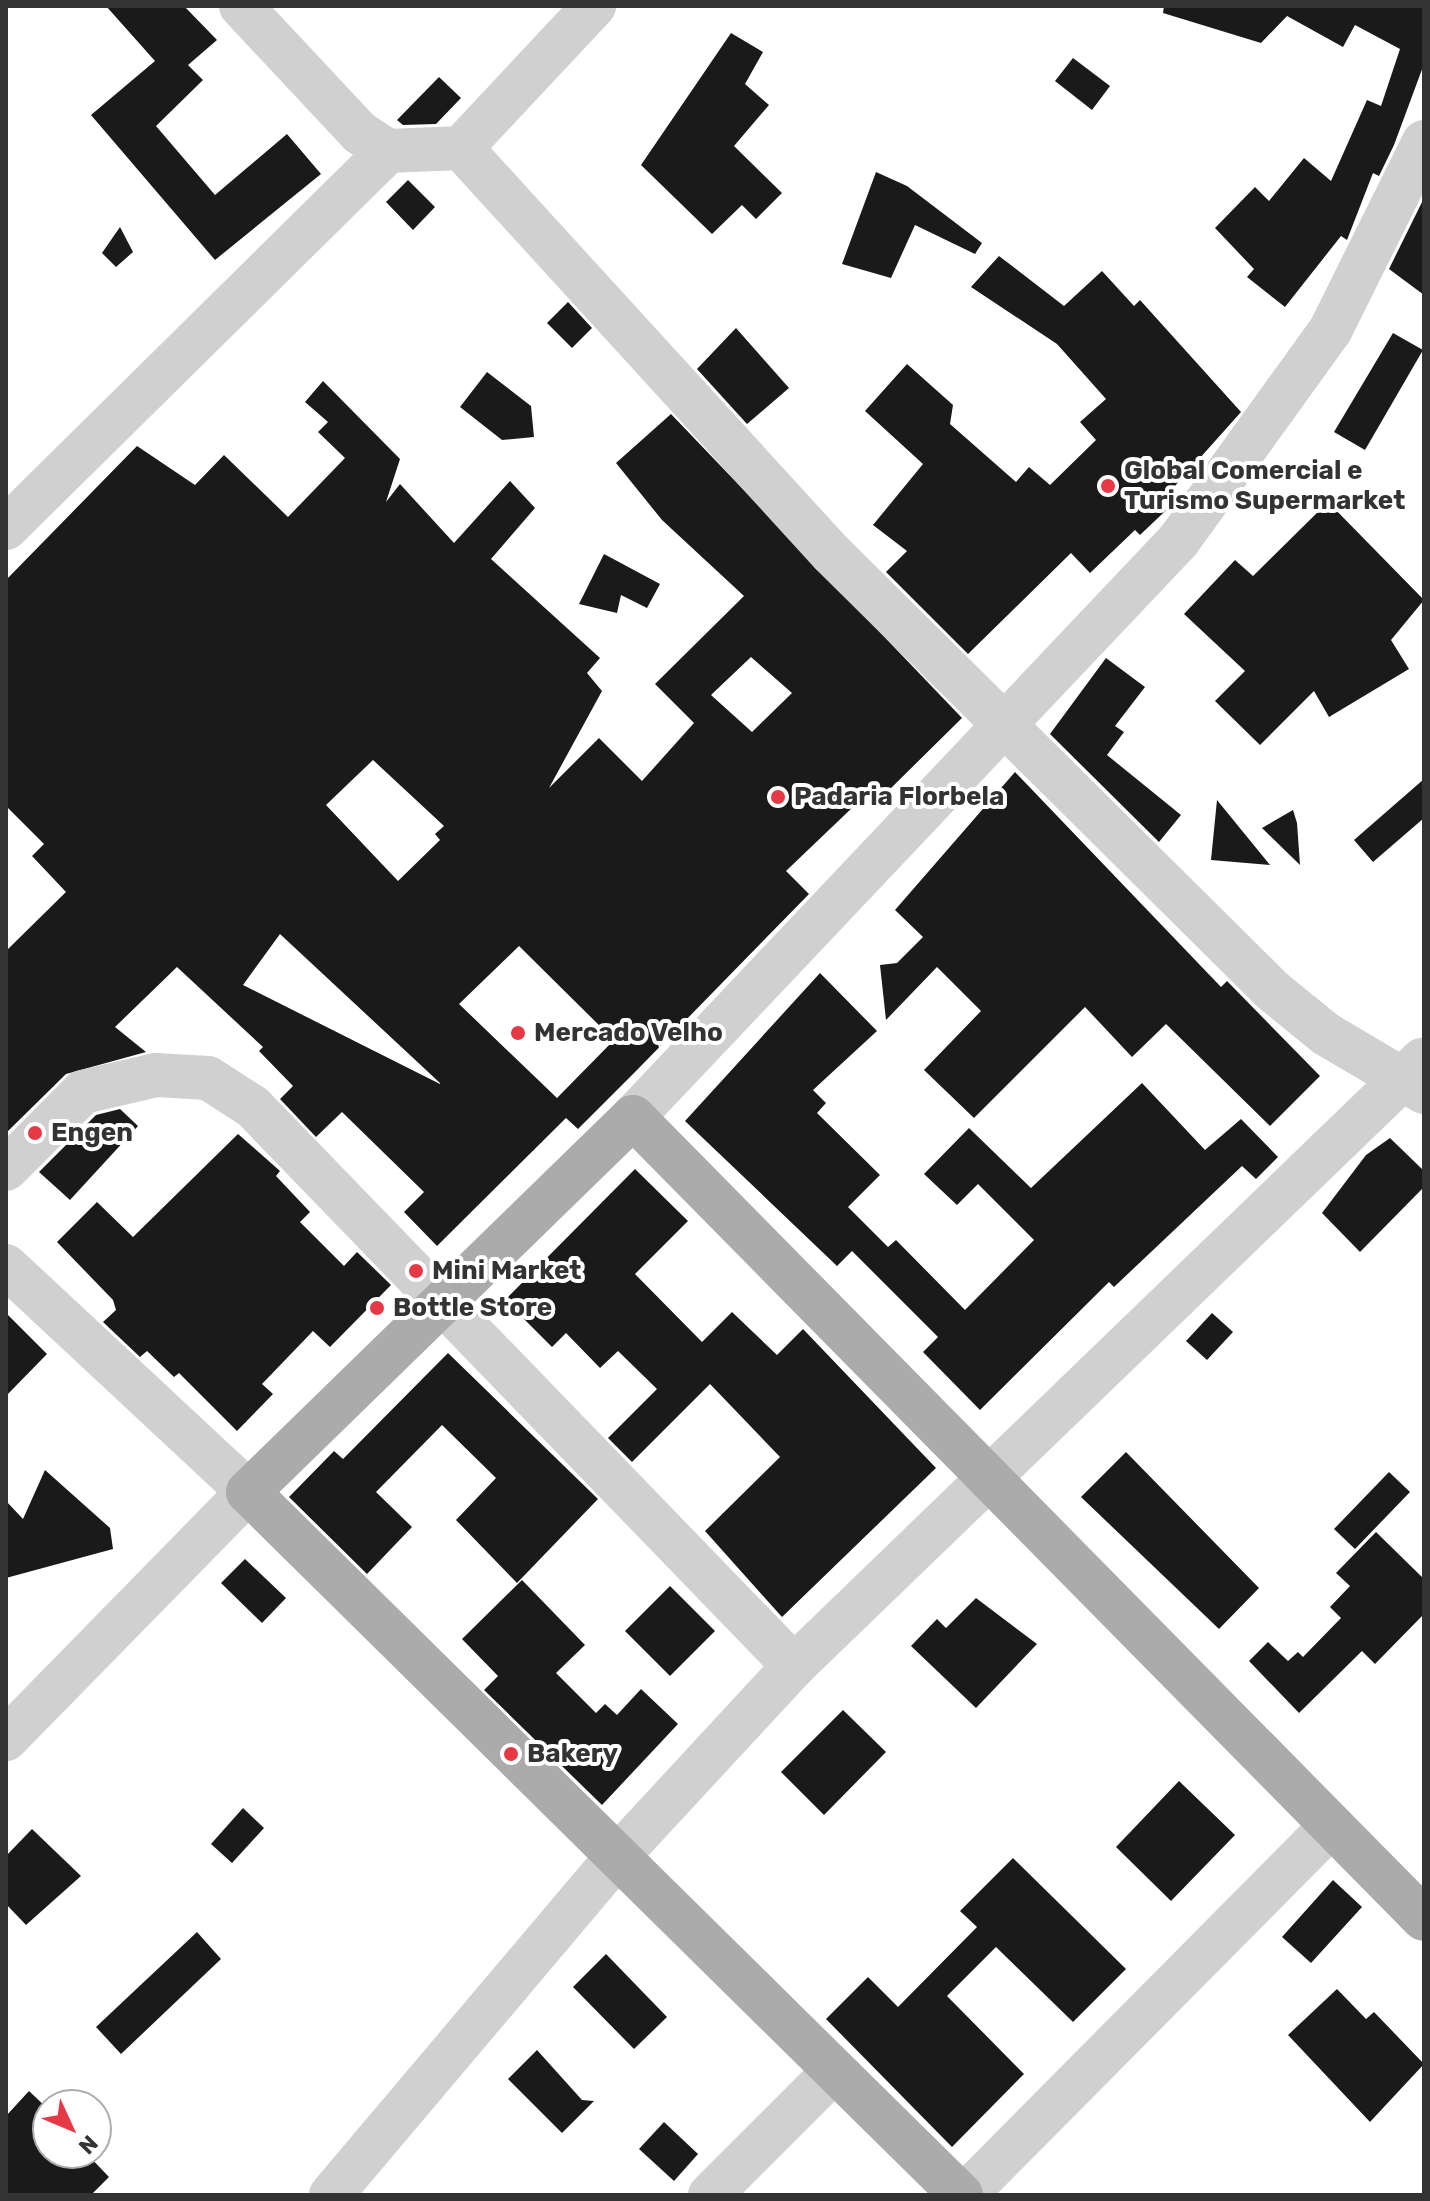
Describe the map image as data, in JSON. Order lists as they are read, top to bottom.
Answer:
{
  "places": [
    "Global Comercial e Turismo Supermarket",
    "Padaria Florbela",
    "Mercado Velho",
    "Engen",
    "Mini Market",
    "Bottle Store",
    "Bakery"
  ],
  "north": "bottom right"
}
